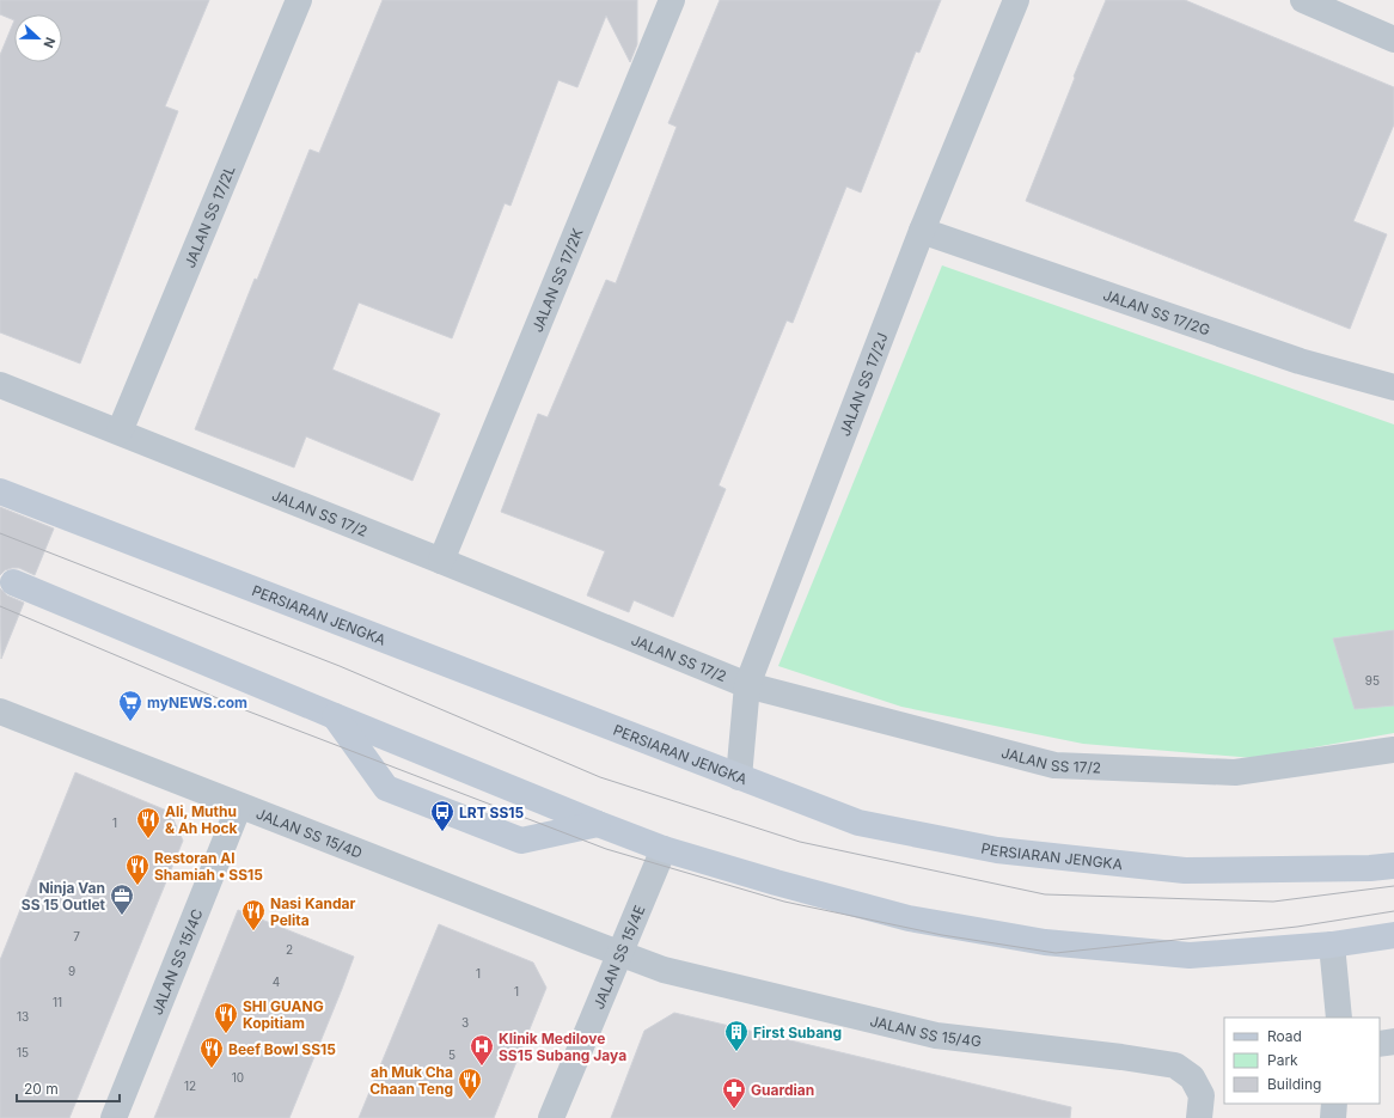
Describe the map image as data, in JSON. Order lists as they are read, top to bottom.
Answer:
{
  "streets": {
    "main road": ["PERSIARAN JENGKA"],
    "street": [
      "JALAN SS 17/2L",
      "JALAN SS 17/2K",
      "JALAN SS 17/2G",
      "JALAN SS 17/2J",
      "JALAN SS 17/2",
      "JALAN SS 15/4D",
      "JALAN SS 15/4E",
      "JALAN SS 15/4C",
      "JALAN SS 15/4G"
    ]
  },
  "crossings": [
    ["JALAN SS 17/2L", "JALAN SS 17/2"],
    ["JALAN SS 17/2K", "JALAN SS 17/2"],
    ["JALAN SS 17/2G", "JALAN SS 17/2J"],
    ["JALAN SS 17/2J", "JALAN SS 17/2"],
    ["JALAN SS 17/2J", "PERSIARAN JENGKA"],
    ["JALAN SS 15/4D", "JALAN SS 15/4E"],
    ["JALAN SS 15/4D", "JALAN SS 15/4C"],
    ["JALAN SS 15/4D", "JALAN SS 15/4G"],
    ["JALAN SS 15/4E", "JALAN SS 15/4G"]
  ],
  "places": {
    "supermarket": ["myNEWS.com"],
    "bus stop": ["LRT SS15"],
    "restaurant": [
      "Ali, Muthu & Ah Hock",
      "Restoran Al Shamiah • SS15",
      "Nasi Kandar Pelita",
      "SHI GUANG Kopitiam",
      "Beef Bowl SS15",
      "ah Muk Cha Chaan Teng"
    ],
    "office": ["Ninja Van SS 15 Outlet"],
    "building": ["First Subang"],
    "hospital": ["Klinik Medilove SS15 Subang Jaya"],
    "pharmacy": ["Guardian"]
  },
  "house_numbers": [
    "95",
    "1",
    "7",
    "2",
    "9",
    "1",
    "4",
    "1",
    "11",
    "13",
    "3",
    "15",
    "5",
    "10",
    "12"
  ],
  "legend": ["Road", "Park", "Building"],
  "scale_bar": "20 m",
  "north": "right"
}
